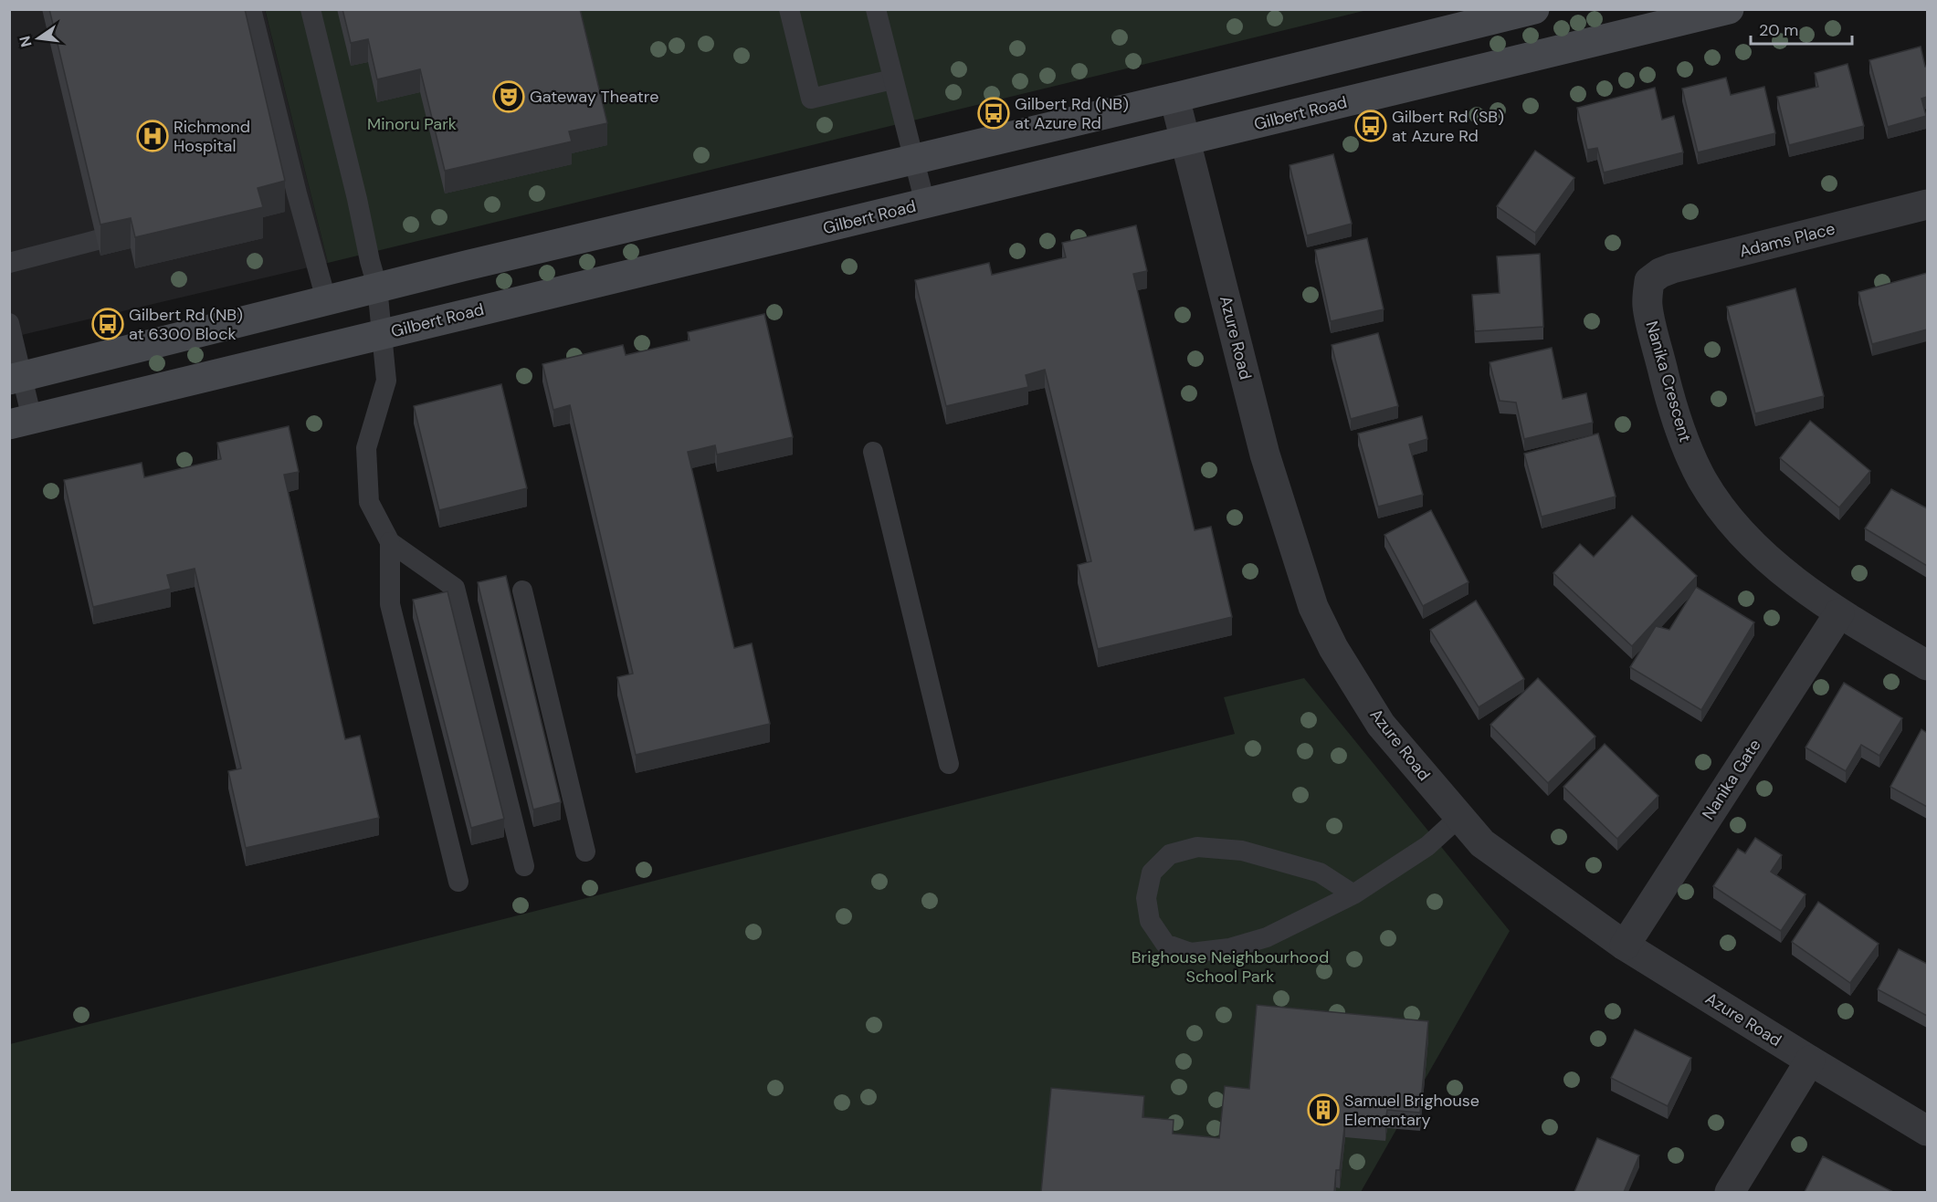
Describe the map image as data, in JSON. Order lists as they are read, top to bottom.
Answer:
{
  "streets": {
    "main road": ["Gilbert Road"],
    "street": [
      "Adams Place",
      "Azure Road",
      "Nanika Crescent",
      "Nanika Gate"
    ]
  },
  "crossings": [
    ["Gilbert Road", "Azure Road"],
    ["Adams Place", "Nanika Crescent"],
    ["Azure Road", "Nanika Gate"],
    ["Nanika Crescent", "Nanika Gate"]
  ],
  "parks": ["Minoru Park", "Brighouse Neighbourhood School Park"],
  "places": {
    "theatre": ["Gateway Theatre"],
    "bus stop": ["Gilbert Rd (NB) at Azure Rd", "Gilbert Rd (SB) at Azure Rd", "Gilbert Rd (NB) at 6300 Block"],
    "hospital": ["Richmond Hospital"],
    "building": ["Samuel Brighouse Elementary"]
  },
  "scale_bar": "20 m",
  "north": "left"
}
